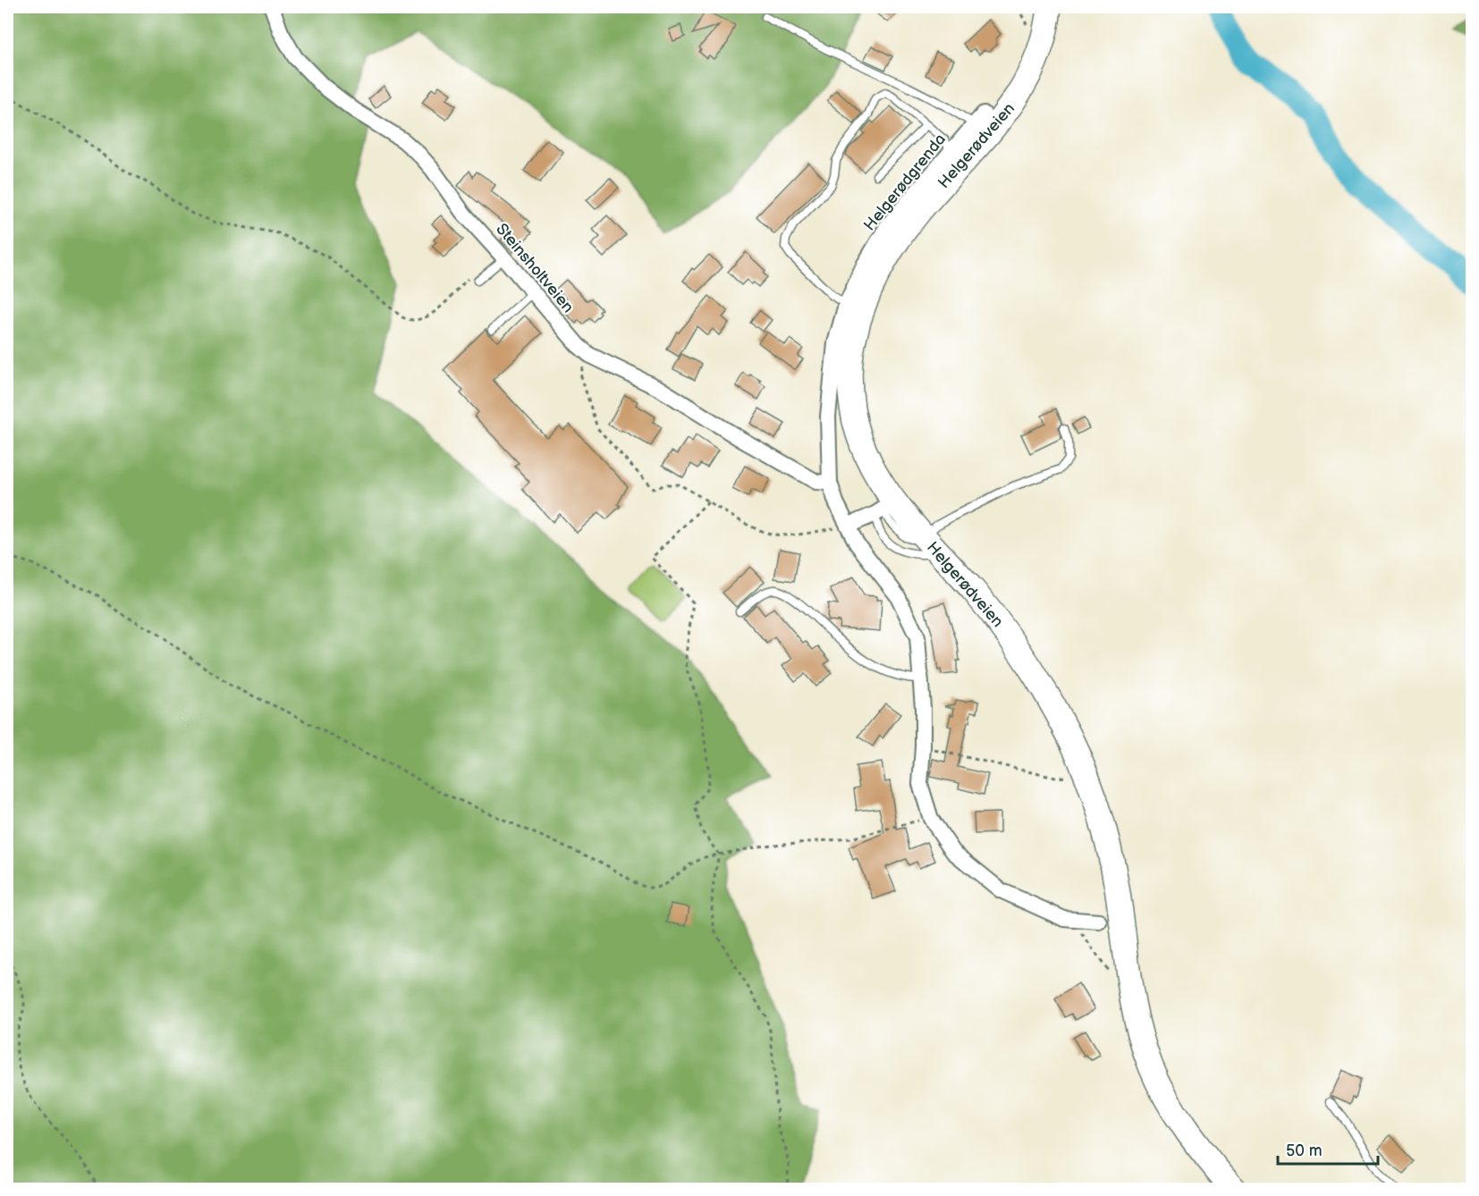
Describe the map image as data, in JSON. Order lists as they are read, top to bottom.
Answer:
{
  "streets": {
    "main road": ["Helgerødveien"],
    "street": ["Helgerødgrenda", "Steinsholtveien"]
  },
  "crossings": [
    ["Helgerødgrenda", "Steinsholtveien"]
  ],
  "scale_bar": "50 m"
}
